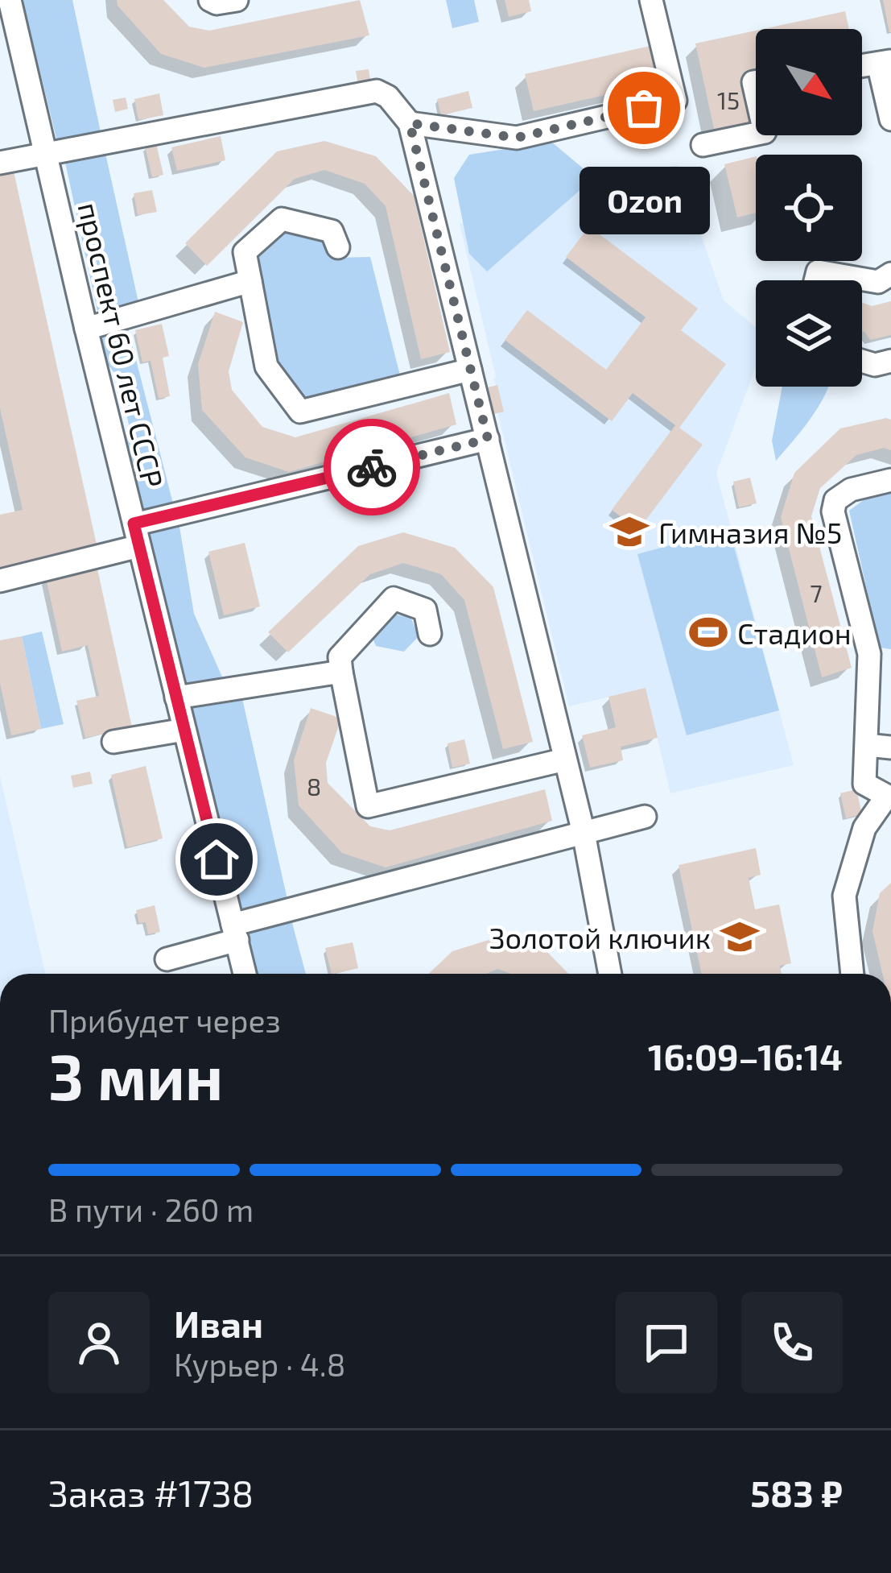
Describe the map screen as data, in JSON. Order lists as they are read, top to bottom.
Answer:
{
  "streets": {
    "street": ["проспект 60 лет СССР"]
  },
  "places": {
    "other": ["Ozon"],
    "school or university": ["Гимназия №5", "Золотой ключик"],
    "sports": ["Стадион"]
  },
  "house_numbers": ["15", "7", "8"],
  "north": "bottom right",
  "page": {
    "bubble": "Ozon",
    "heading": ["3 мин", "Прибудет через", "16:09–16:14"],
    "panel": [
      "Иван",
      "Курьер · 4.8",
      "Заказ #1738",
      "583 ₽"
    ],
    "bar": "В пути · 260 m"
  }
}
